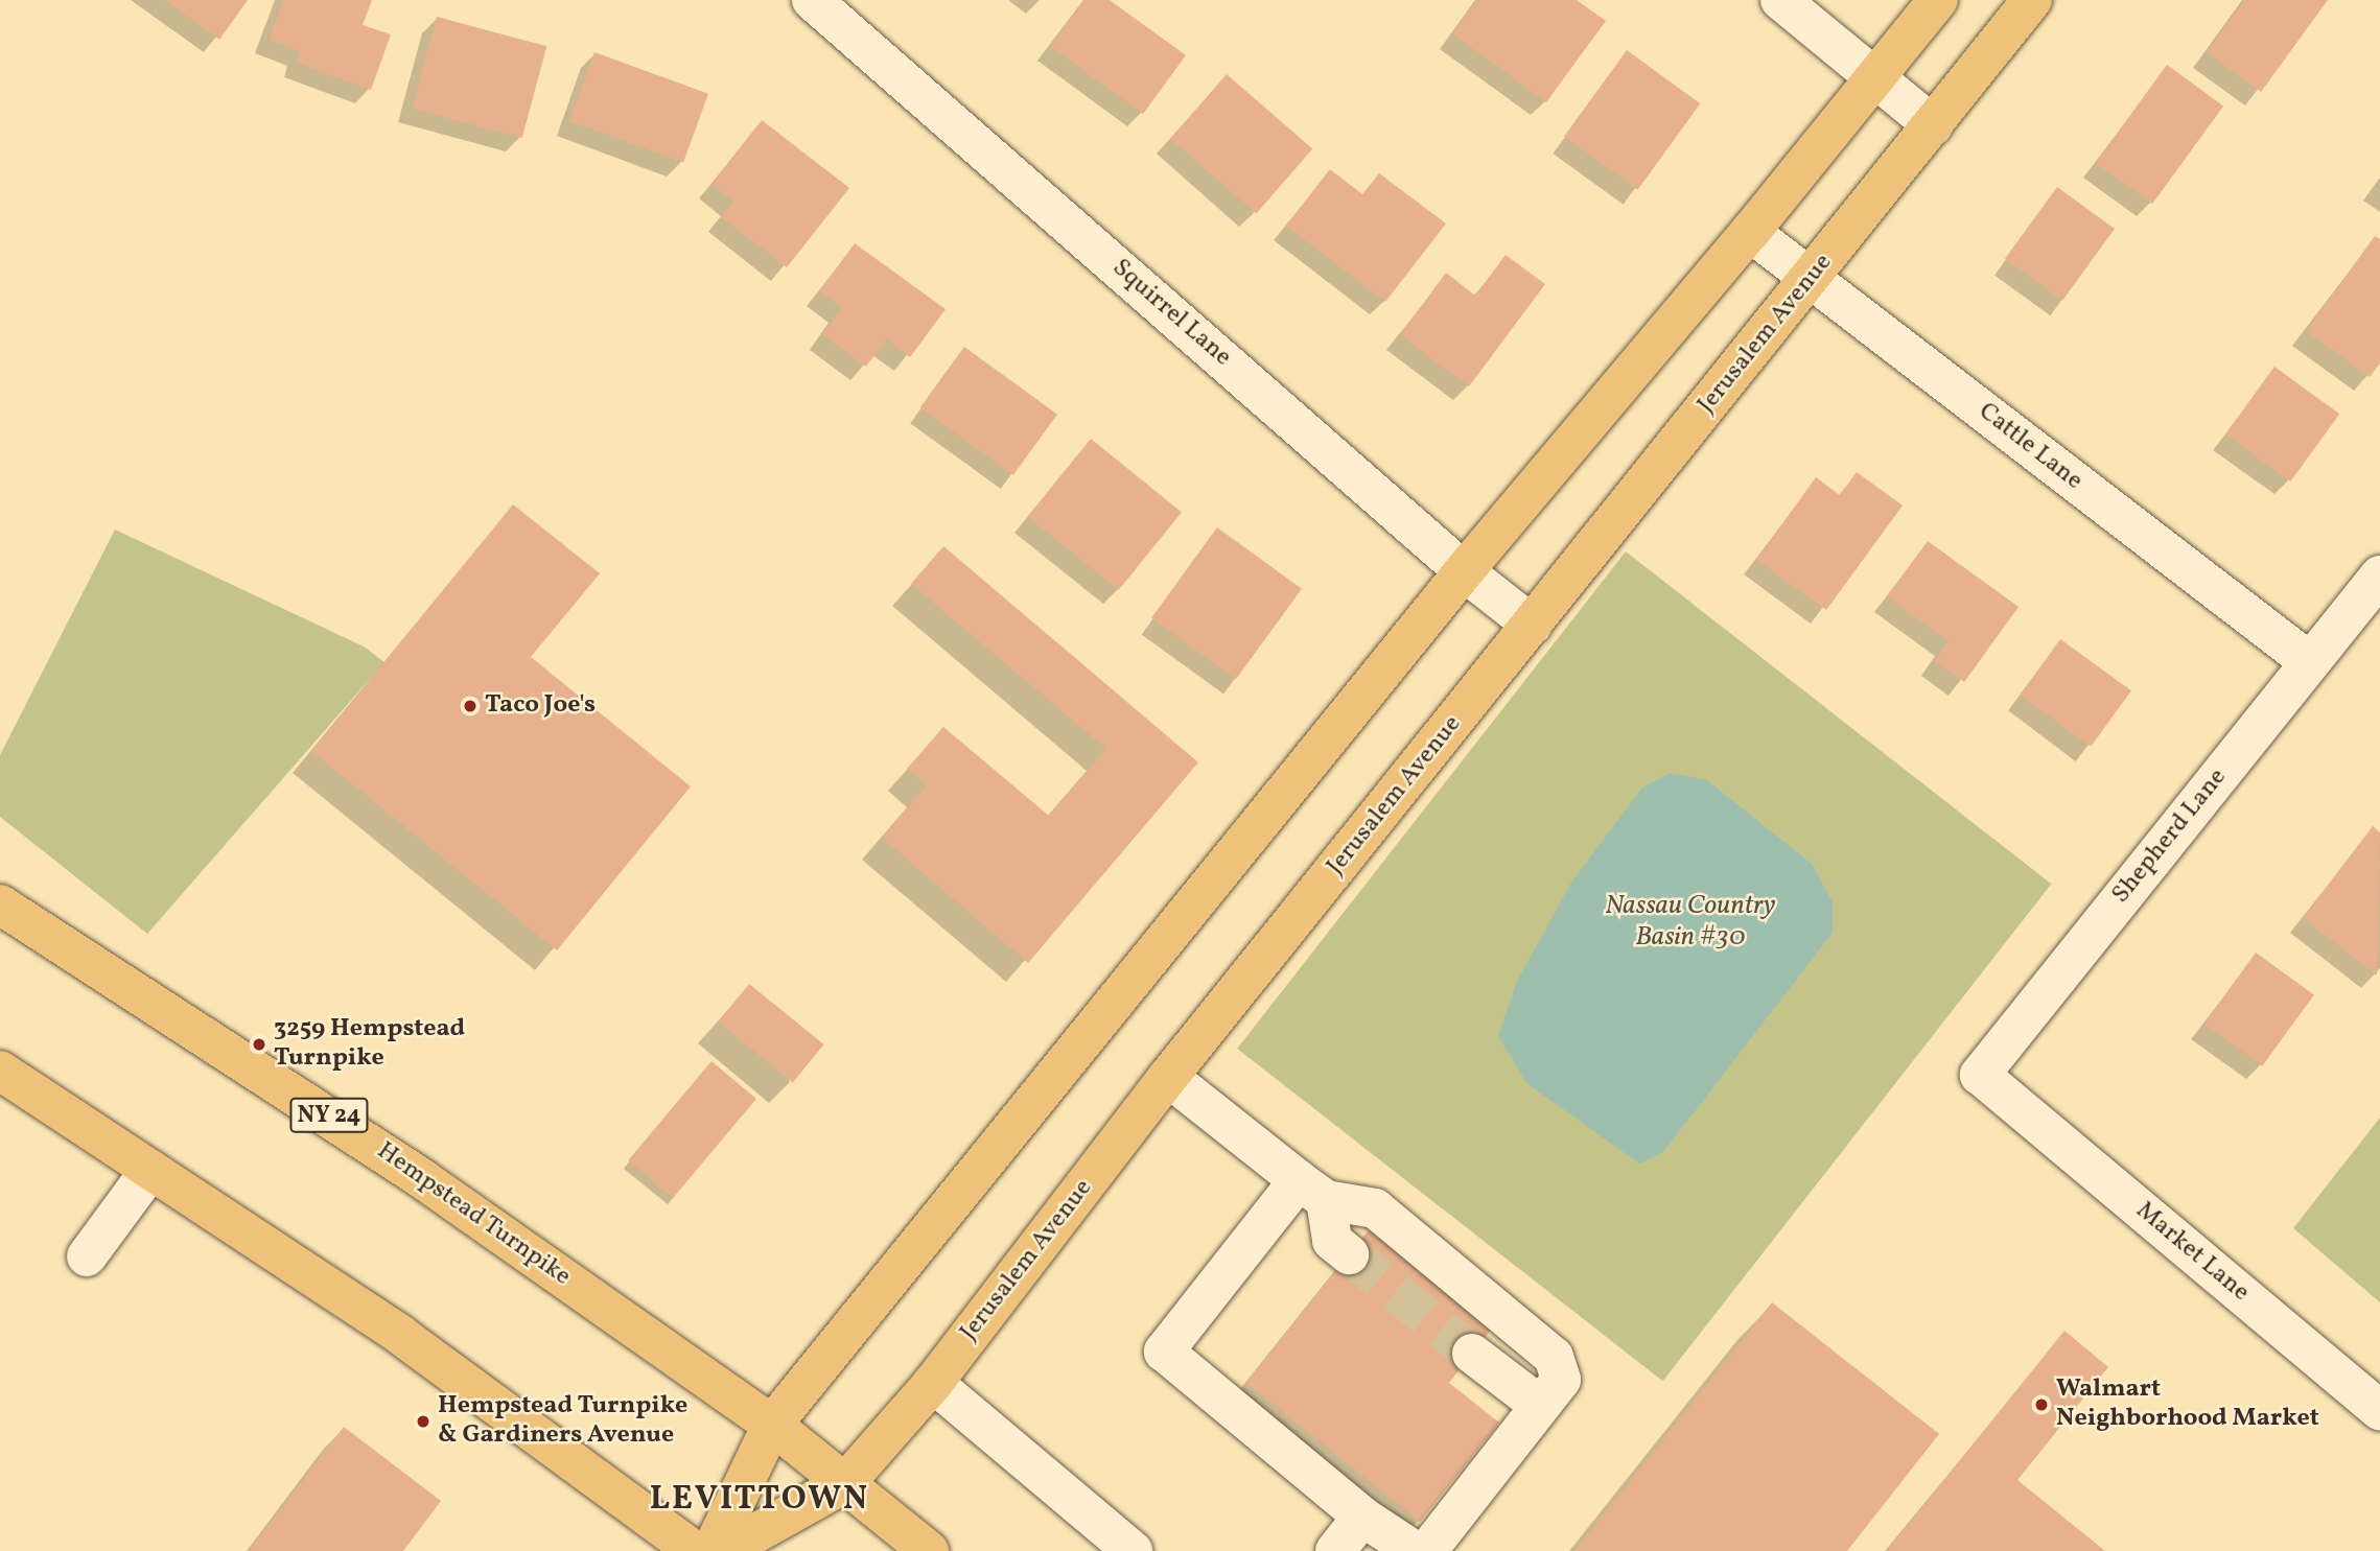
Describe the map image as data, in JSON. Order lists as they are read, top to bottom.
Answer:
{
  "streets": {
    "main road": ["Jerusalem Avenue", "NY 24", "Hempstead Turnpike"],
    "street": [
      "Squirrel Lane",
      "Cattle Lane",
      "Shepherd Lane",
      "Market Lane"
    ]
  },
  "crossings": [
    ["Squirrel Lane", "Jerusalem Avenue"],
    ["Jerusalem Avenue", "Cattle Lane"],
    ["Jerusalem Avenue", "Hempstead Turnpike"],
    ["Cattle Lane", "Shepherd Lane"],
    ["Shepherd Lane", "Market Lane"]
  ],
  "districts": ["LEVITTOWN"],
  "water": ["Nassau Country Basin #30"],
  "places": [
    "Taco Joe's",
    "3259 Hempstead Turnpike",
    "Walmart Neighborhood Market",
    "Hempstead Turnpike & Gardiners Avenue"
  ]
}
